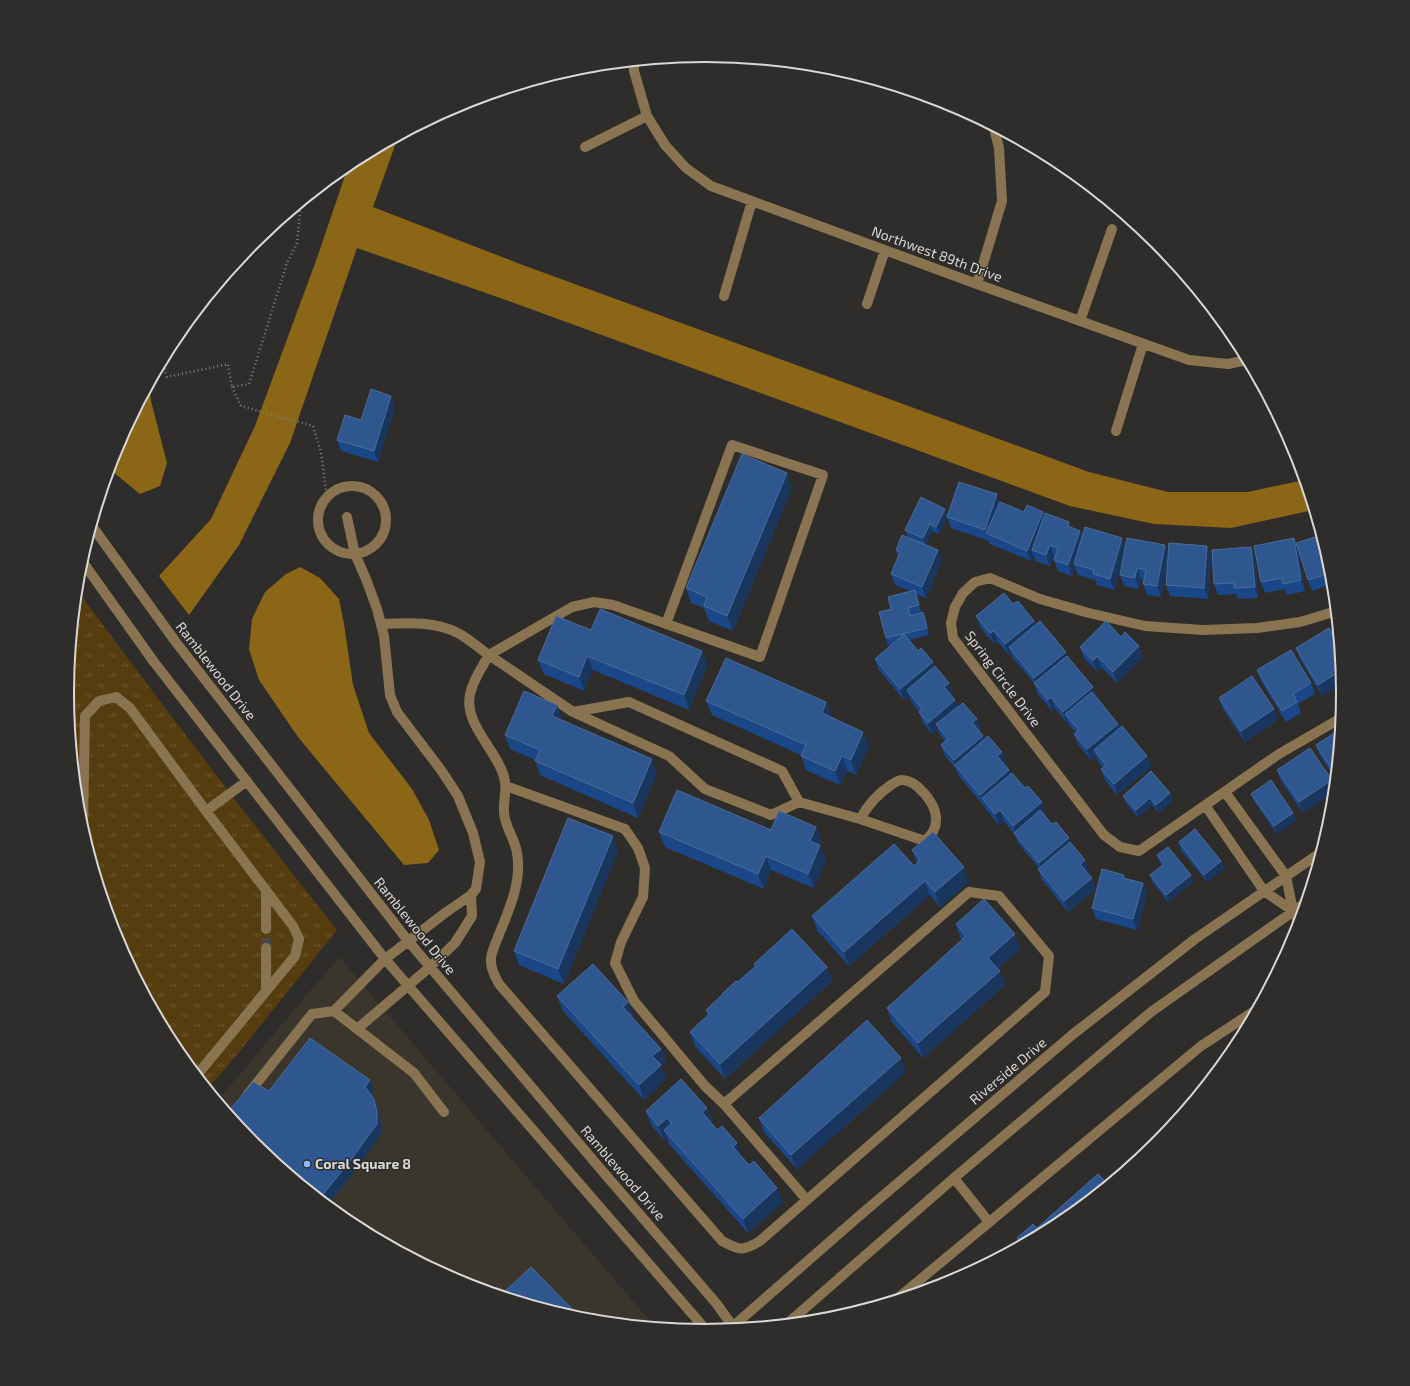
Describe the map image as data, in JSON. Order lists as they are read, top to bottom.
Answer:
{
  "streets": {
    "street": [
      "Northwest 89th Drive",
      "Ramblewood Drive",
      "Spring Circle Drive",
      "Riverside Drive"
    ]
  },
  "places": ["Coral Square 8"]
}
